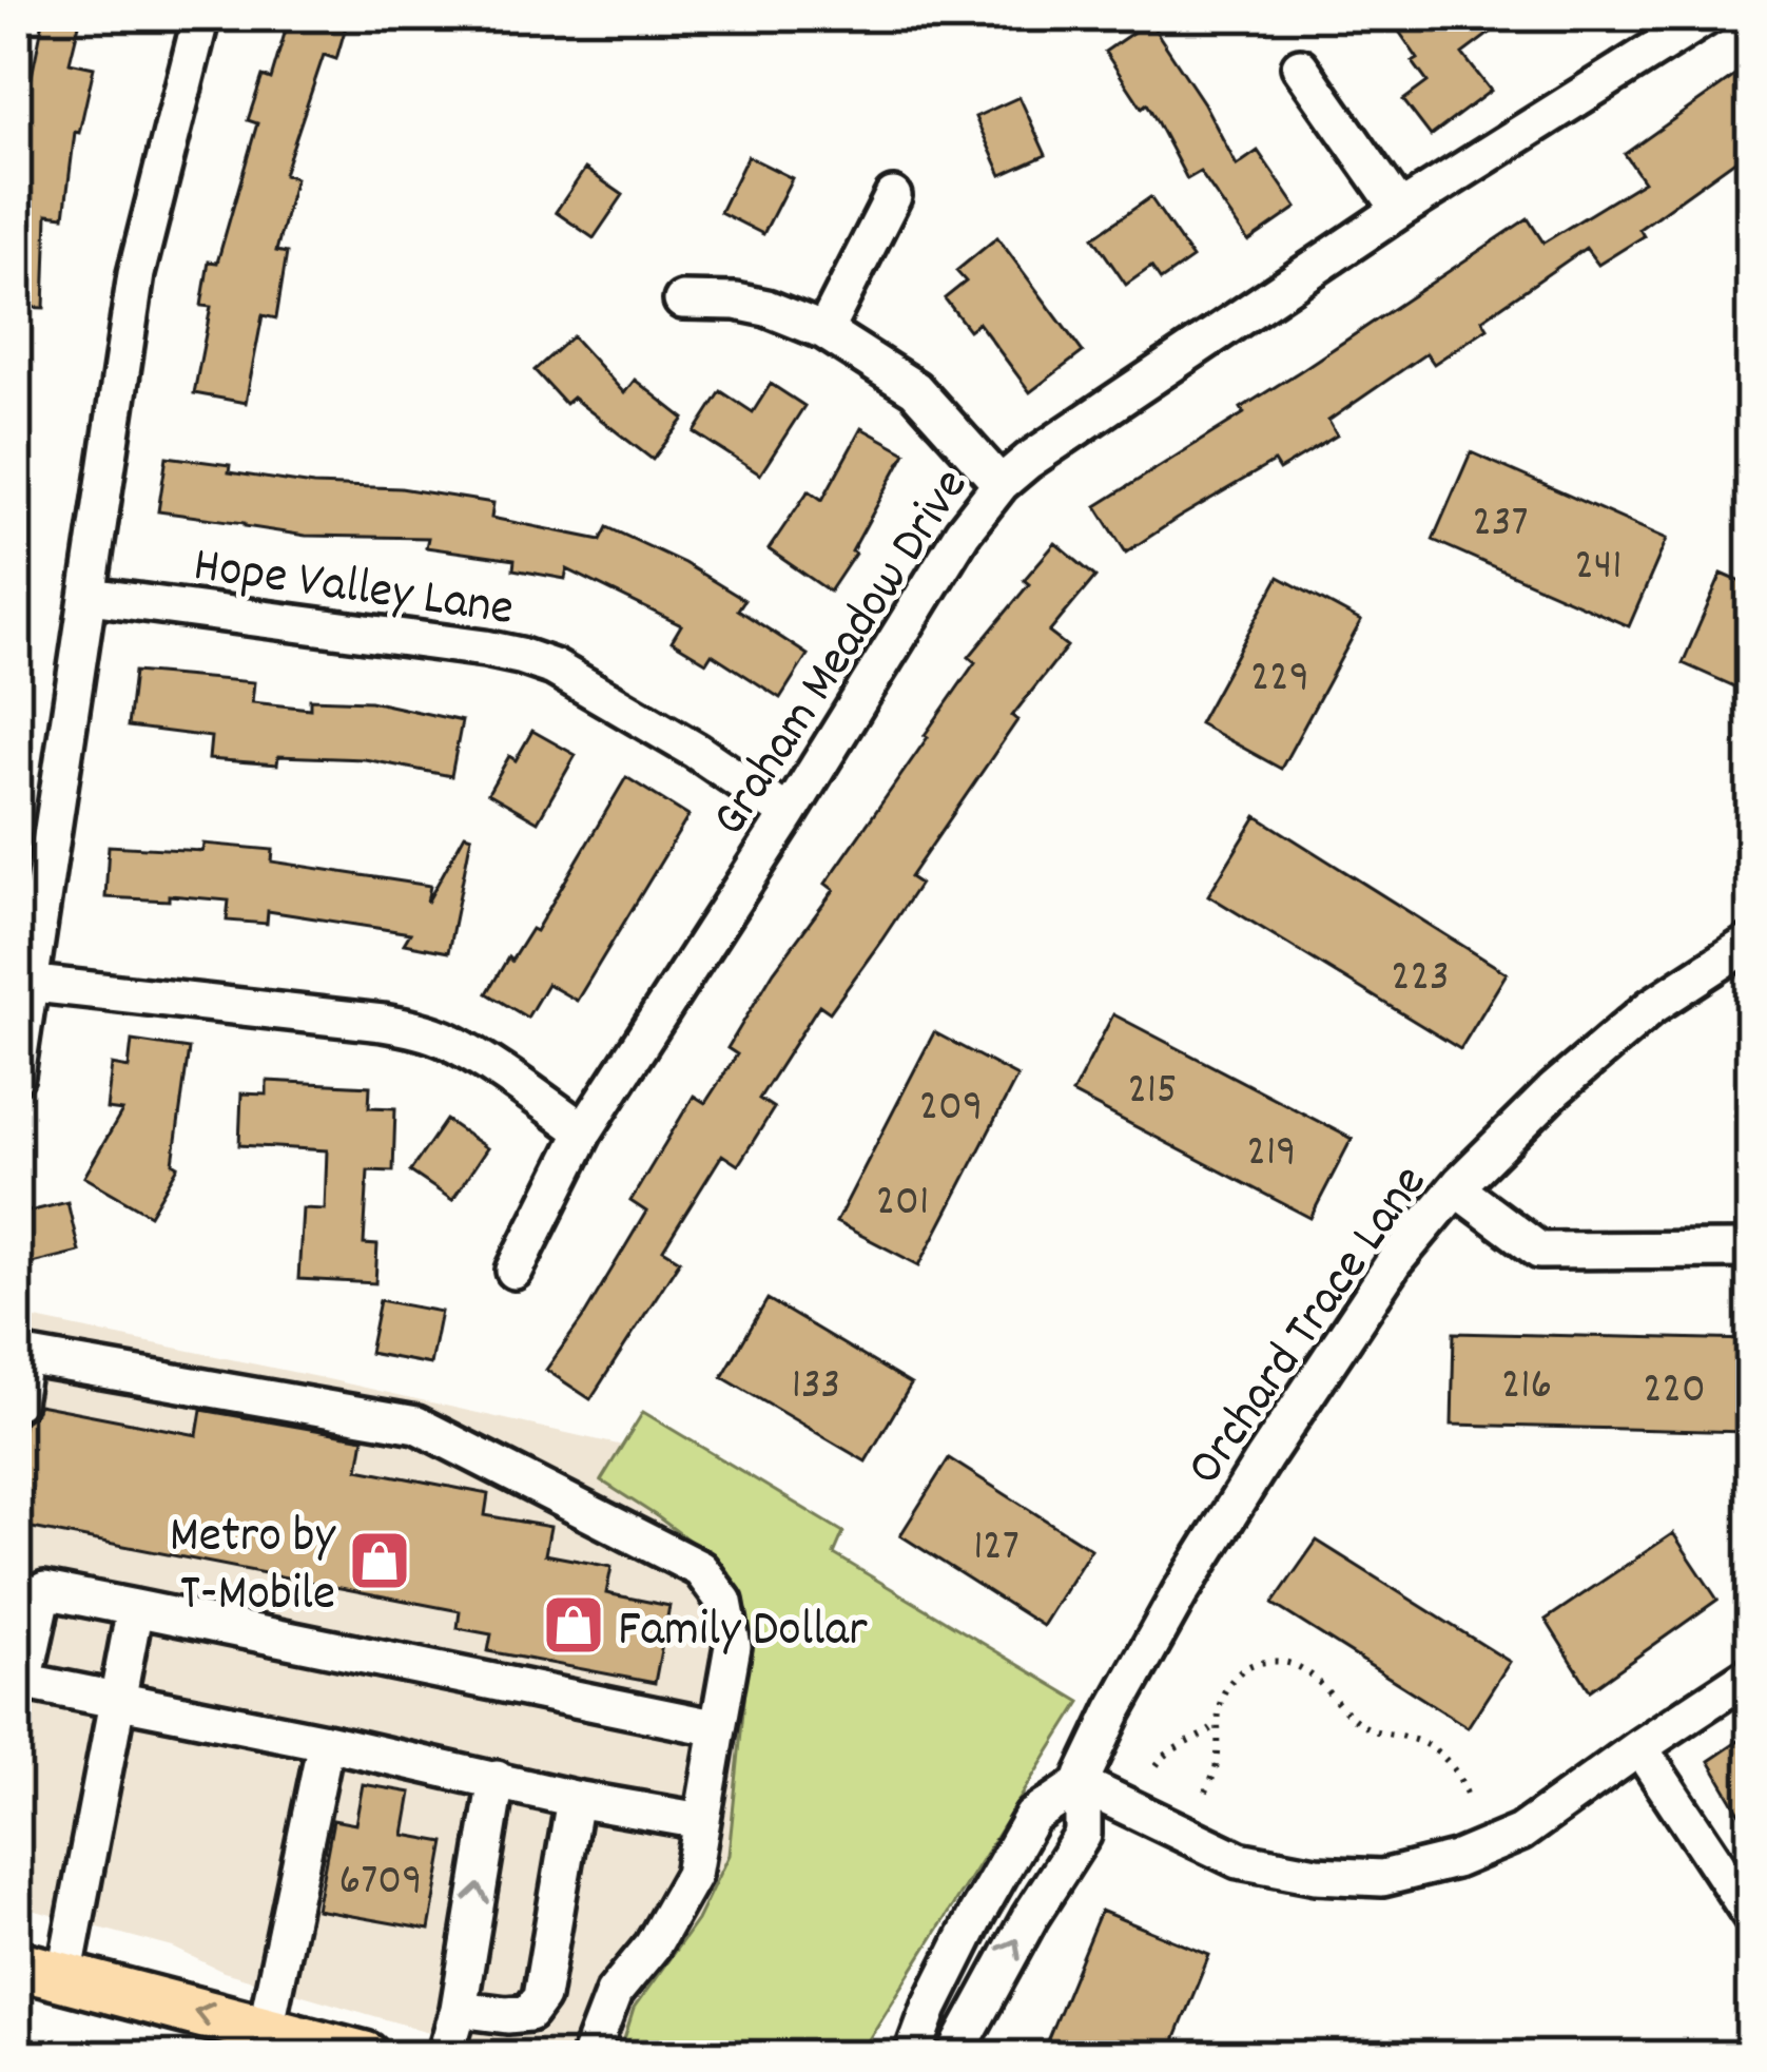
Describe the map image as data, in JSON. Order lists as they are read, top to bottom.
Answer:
{
  "streets": {
    "street": ["Hope Valley Lane", "Graham Meadow Drive", "Orchard Trace Lane"]
  },
  "crossings": [
    ["Hope Valley Lane", "Graham Meadow Drive"]
  ],
  "places": {
    "shop": ["Metro by T-Mobile", "Family Dollar"]
  },
  "house_numbers": [
    "237",
    "241",
    "229",
    "223",
    "215",
    "209",
    "219",
    "201",
    "133",
    "216",
    "220",
    "127",
    "6709"
  ]
}
